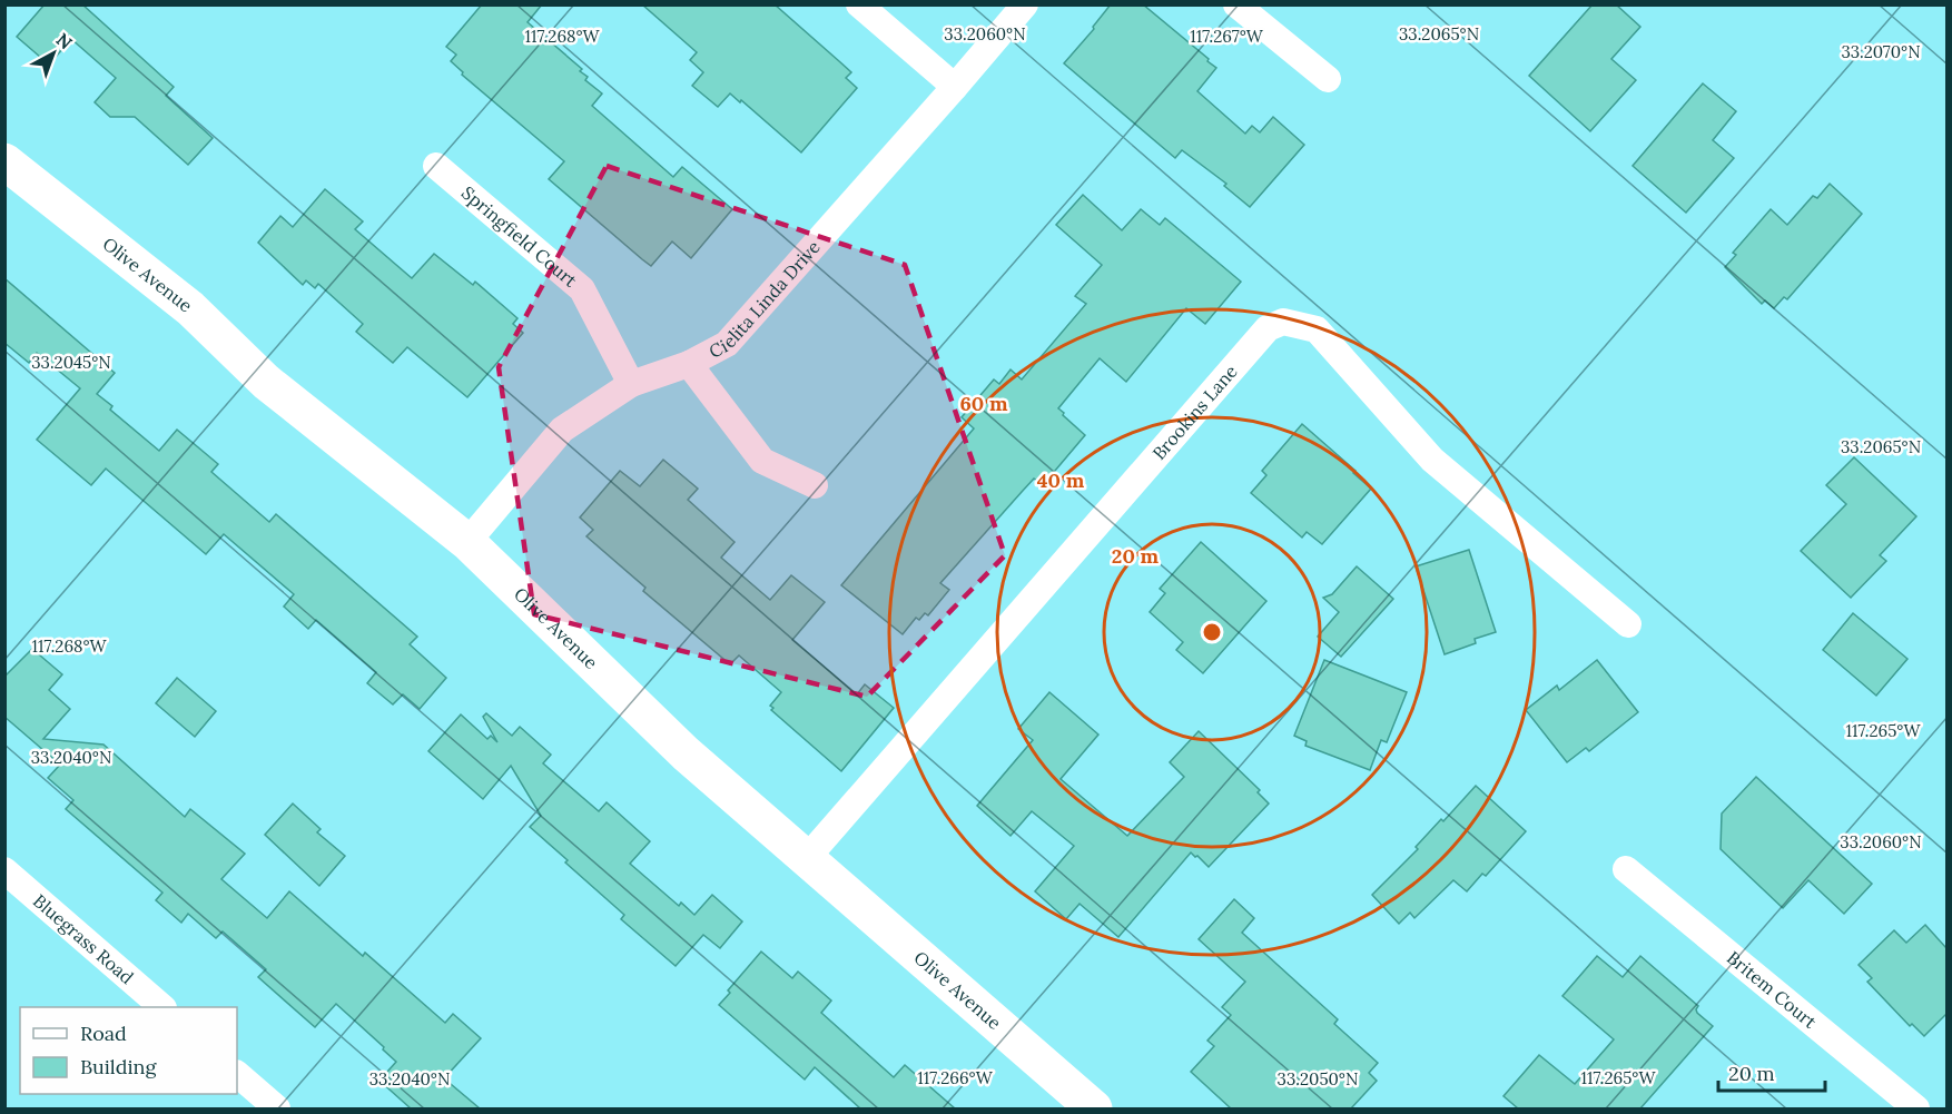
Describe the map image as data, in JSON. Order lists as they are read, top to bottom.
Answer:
{
  "streets": {
    "main road": ["Olive Avenue"],
    "street": [
      "Springfield Court",
      "Cielita Linda Drive",
      "Brookins Lane",
      "Bluegrass Road",
      "Britem Court"
    ]
  },
  "crossings": [
    ["Springfield Court", "Cielita Linda Drive"],
    ["Olive Avenue", "Cielita Linda Drive"],
    ["Olive Avenue", "Brookins Lane"]
  ],
  "legend": ["Road", "Building"],
  "scale_bar": "20 m",
  "north": "top right",
  "coordinates": [
    "33.2060°N",
    "33.2065°N",
    "117.268°W",
    "117.267°W",
    "33.2070°N",
    "33.2045°N",
    "117.265°W",
    "33.2040°N",
    "117.266°W",
    "33.2050°N"
  ],
  "rings": ["60 m", "40 m", "20 m"]
}
